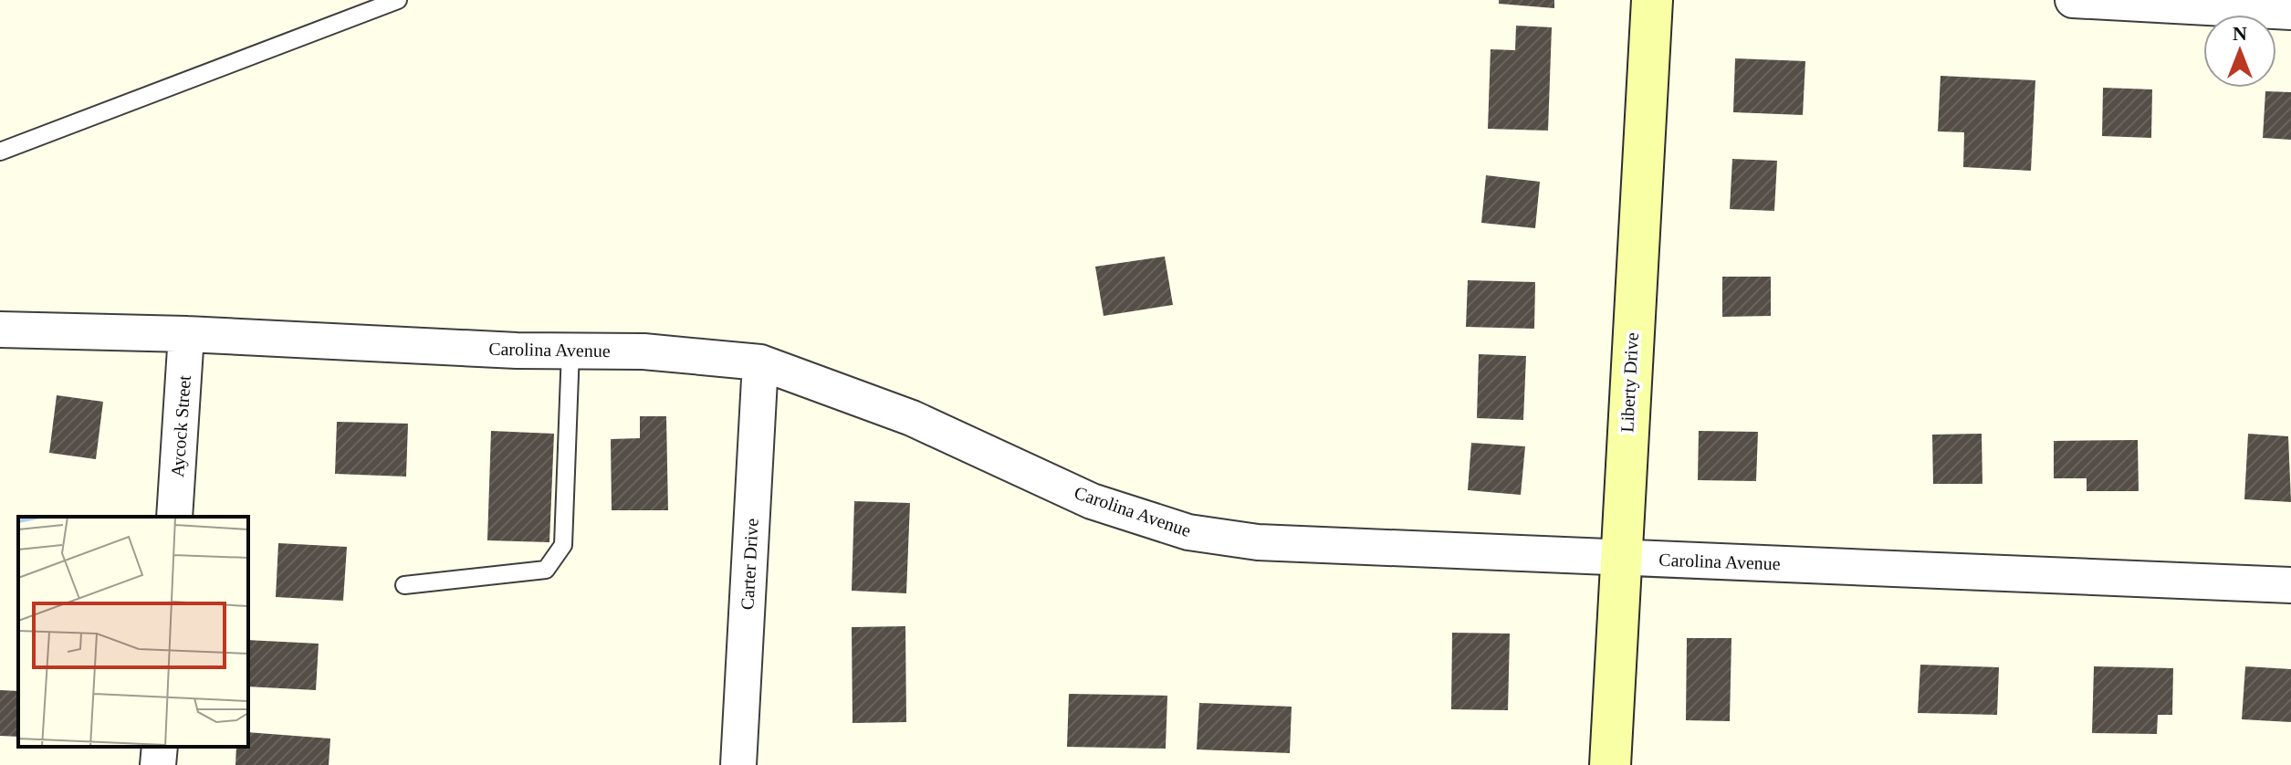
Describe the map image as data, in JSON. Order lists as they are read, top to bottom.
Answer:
{
  "streets": {
    "street": [
      "Carolina Avenue",
      "Liberty Drive",
      "Aycock Street",
      "Carter Drive"
    ]
  },
  "crossings": [
    ["Carolina Avenue", "Liberty Drive"],
    ["Carolina Avenue", "Aycock Street"],
    ["Carolina Avenue", "Carter Drive"]
  ],
  "north": "top"
}
